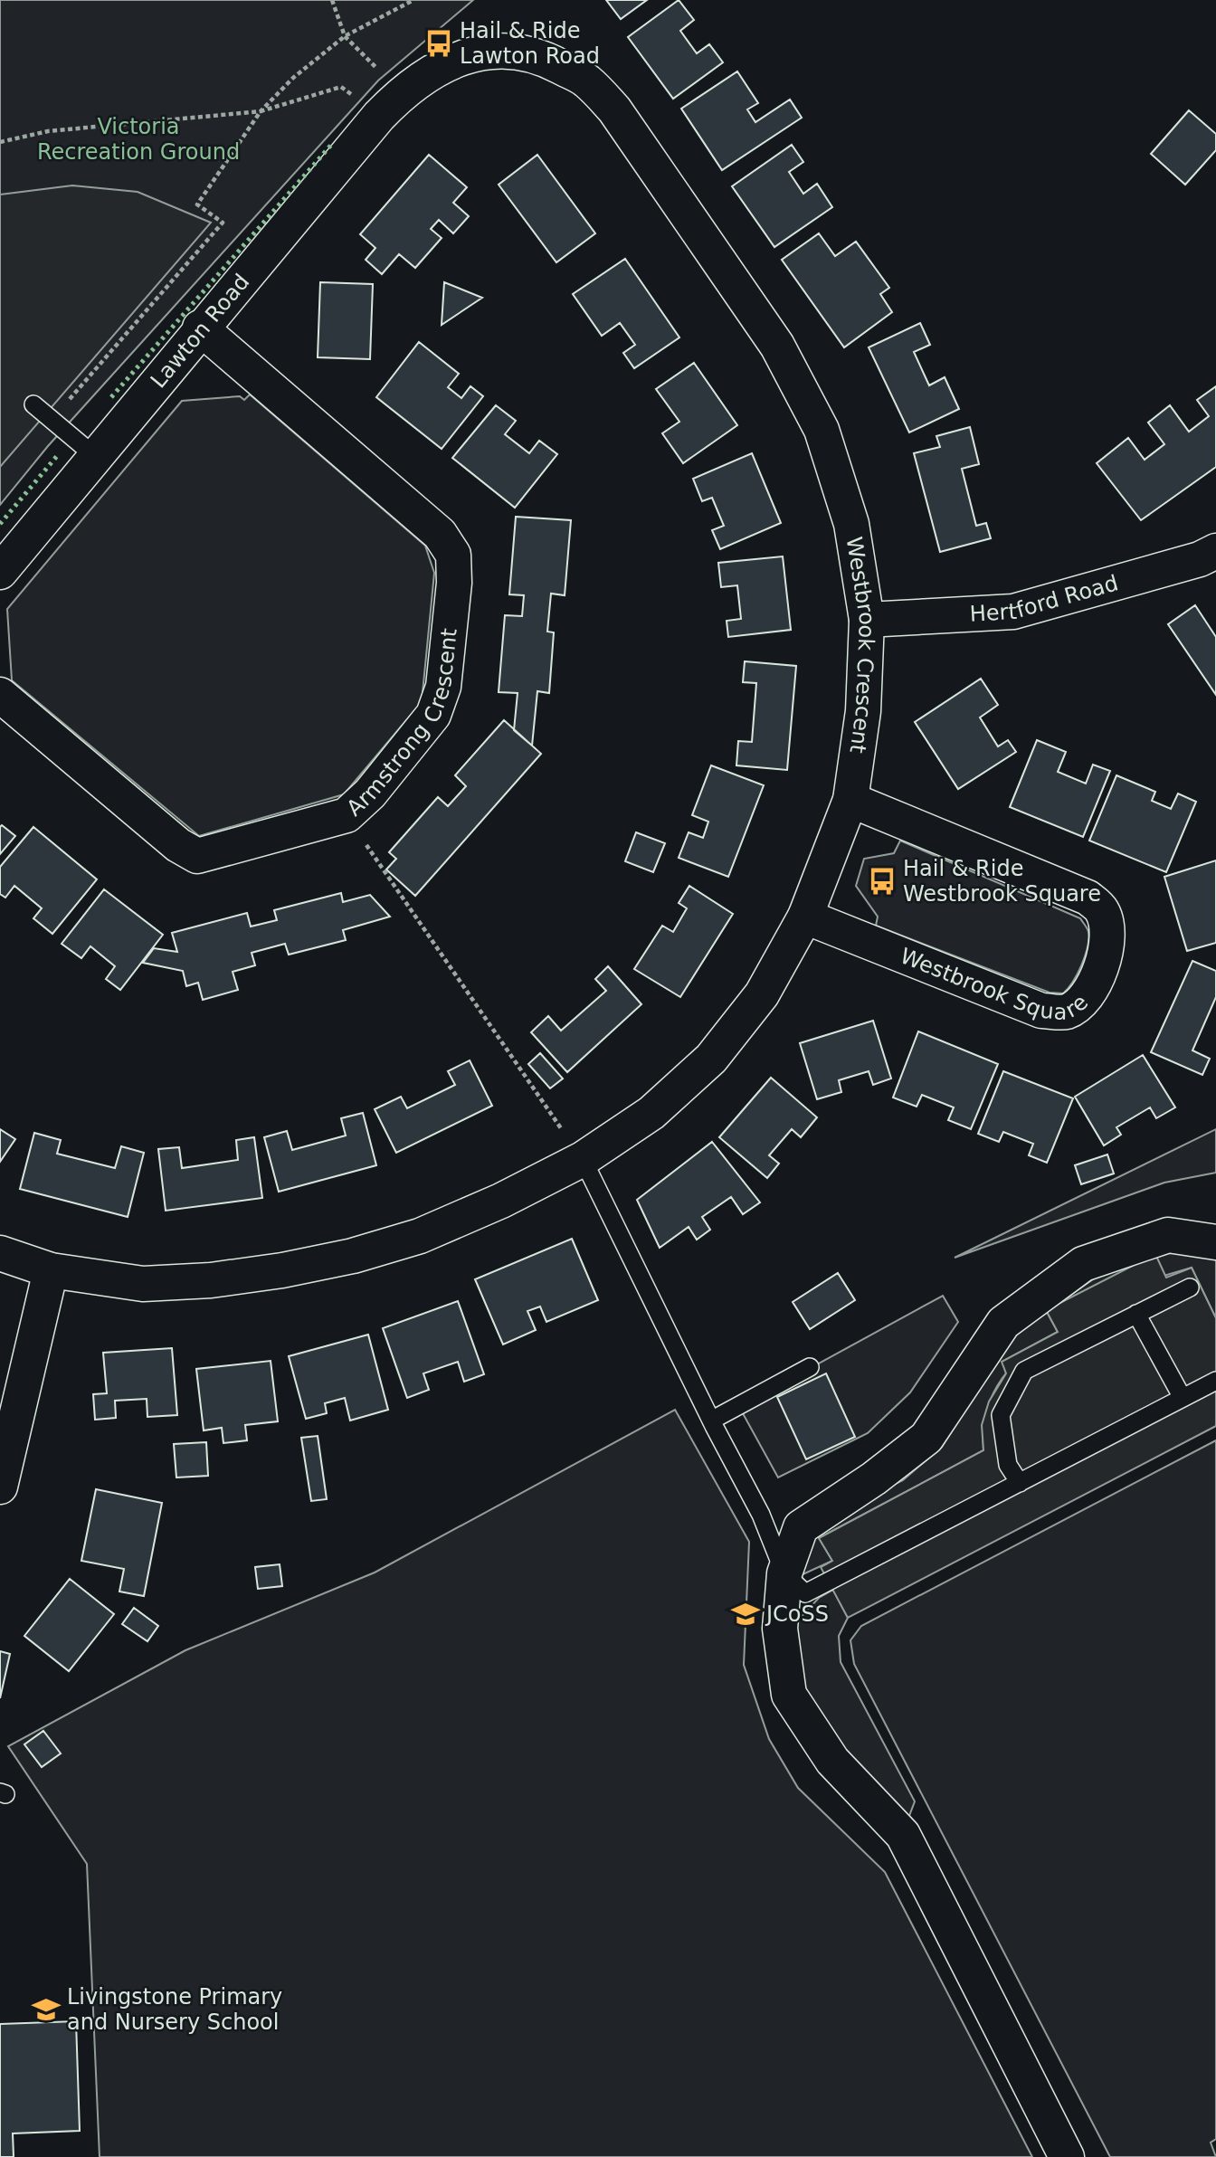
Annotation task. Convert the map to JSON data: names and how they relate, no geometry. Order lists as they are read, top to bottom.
{
  "streets": {
    "street": [
      "Lawton Road",
      "Hertford Road",
      "Westbrook Crescent",
      "Armstrong Crescent",
      "Westbrook Square"
    ]
  },
  "crossings": [
    ["Lawton Road", "Westbrook Crescent"],
    ["Lawton Road", "Armstrong Crescent"],
    ["Hertford Road", "Westbrook Crescent"],
    ["Westbrook Crescent", "Westbrook Square"]
  ],
  "parks": ["Victoria Recreation Ground"],
  "places": {
    "bus stop": ["Hail & Ride Lawton Road", "Hail & Ride Westbrook Square"],
    "school or university": ["JCoSS", "Livingstone Primary and Nursery School"]
  }
}
